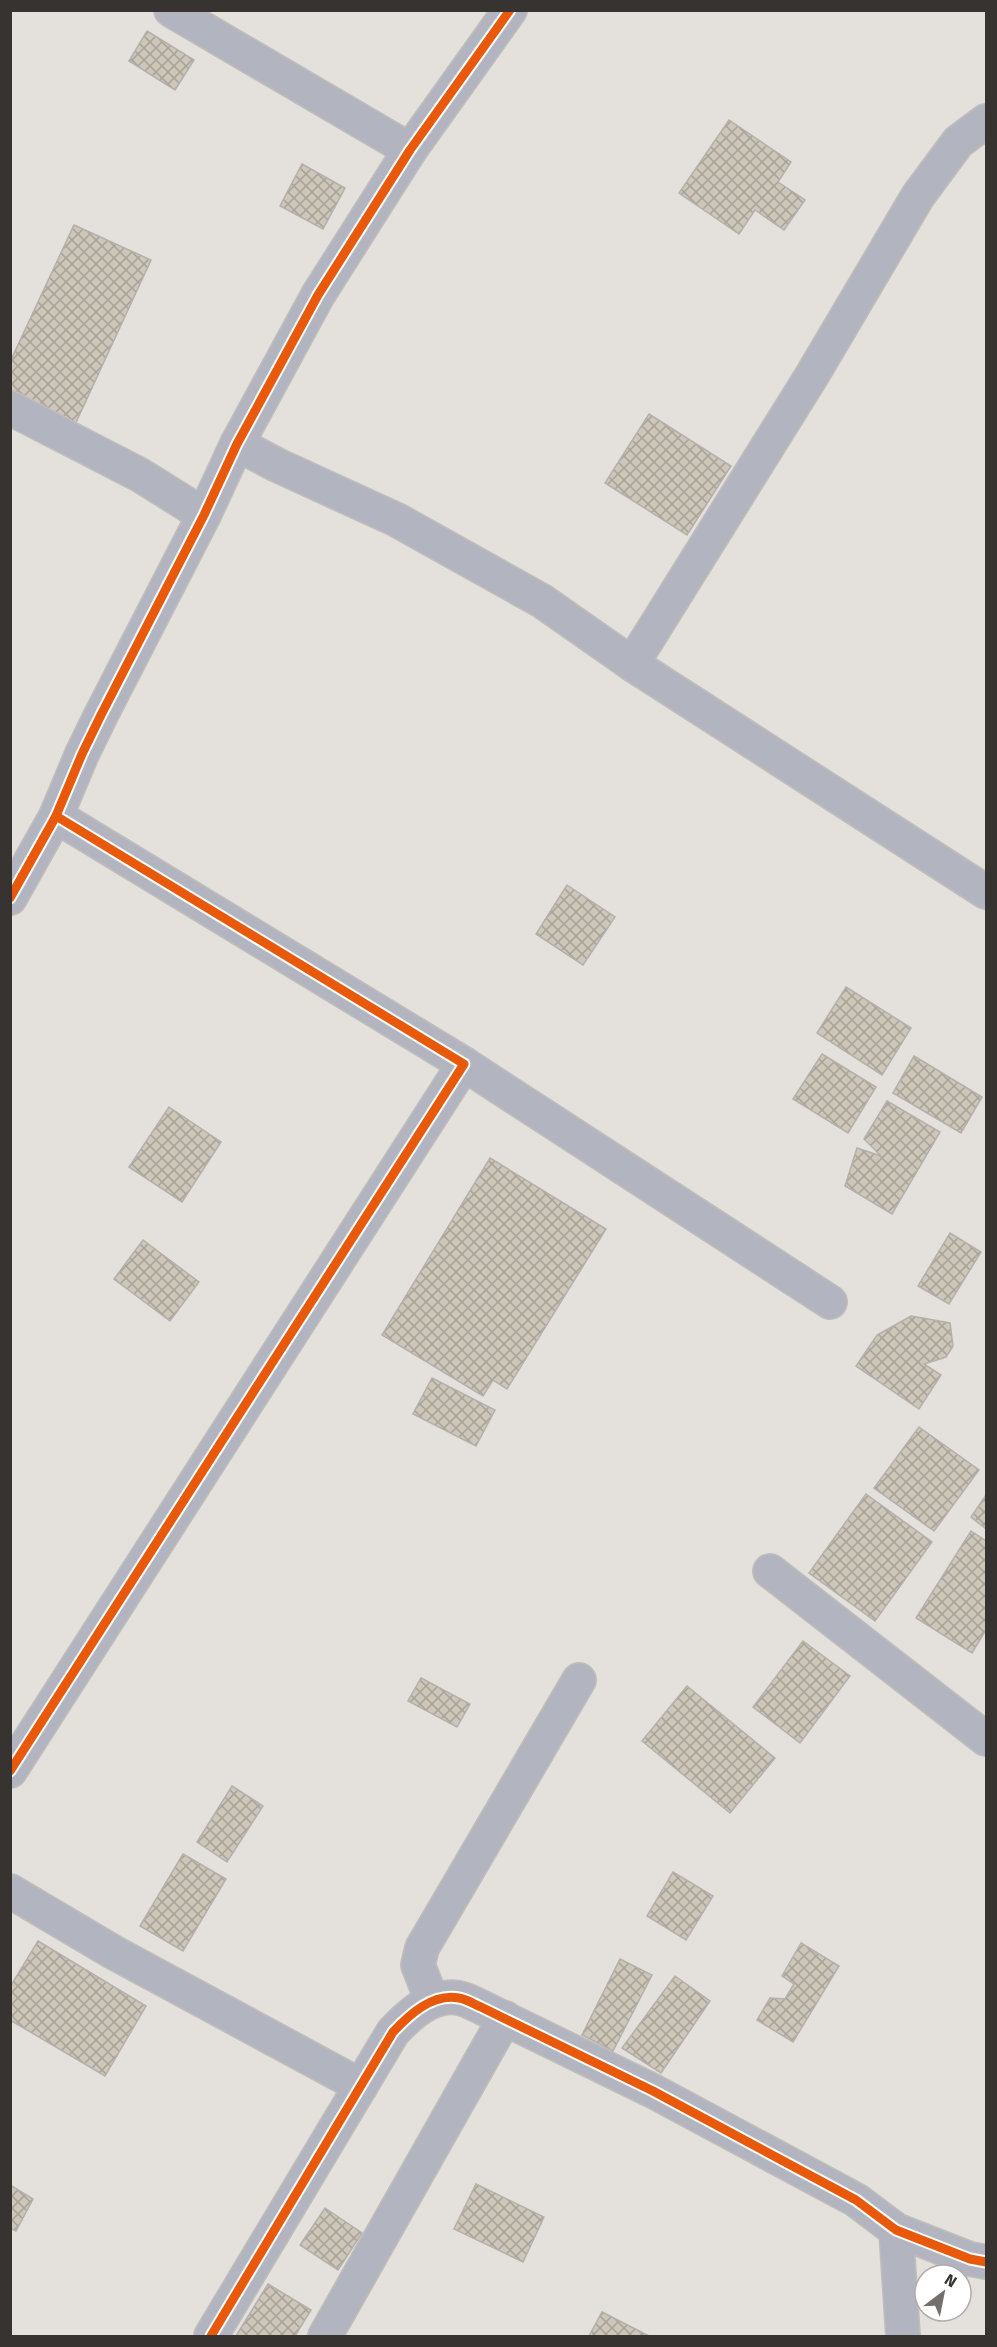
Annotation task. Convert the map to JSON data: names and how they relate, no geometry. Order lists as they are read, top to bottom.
{
  "north": "top right"
}
